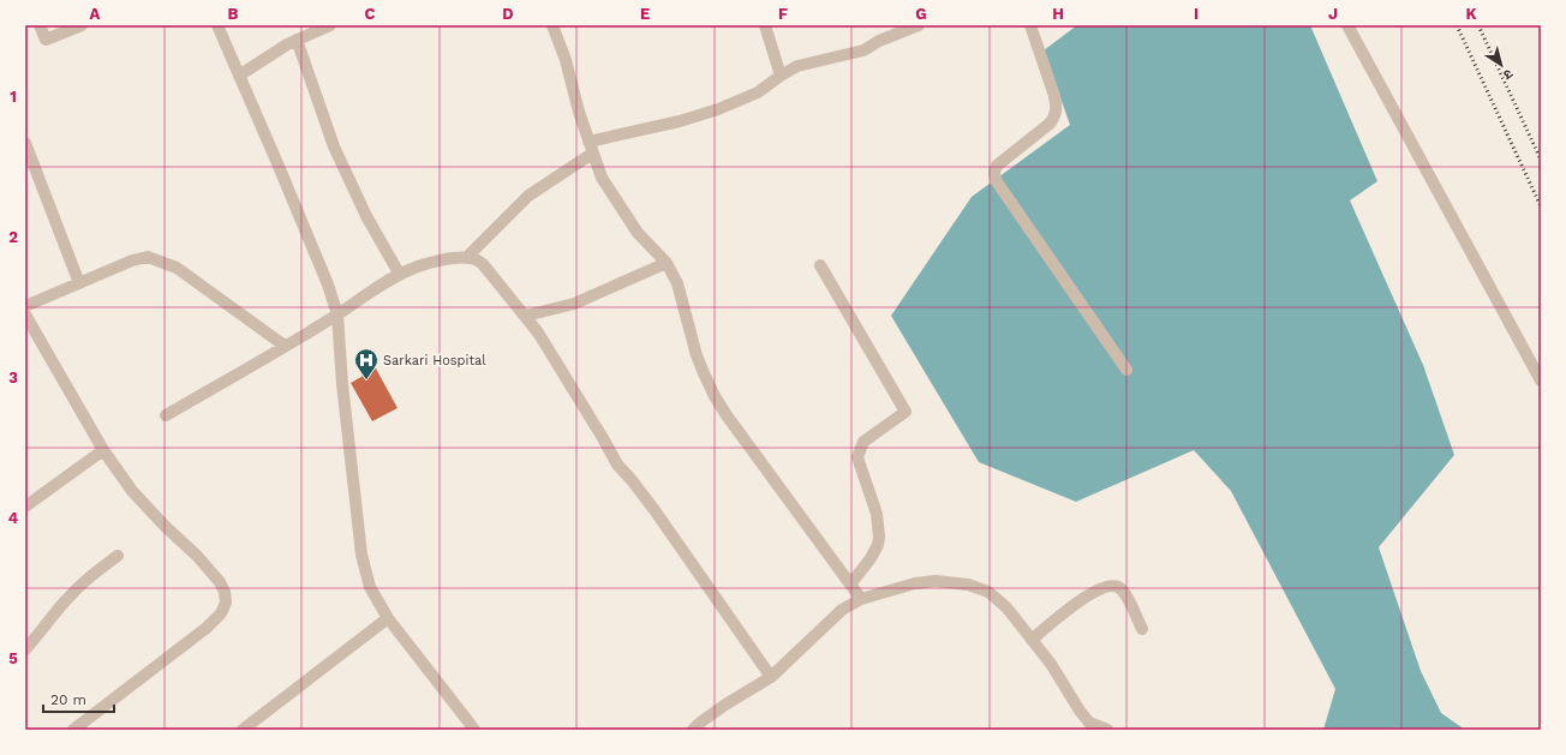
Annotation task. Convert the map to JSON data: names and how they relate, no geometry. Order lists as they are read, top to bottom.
{
  "places": {
    "hospital": ["Sarkari Hospital"]
  },
  "scale_bar": "20 m",
  "north": "bottom right",
  "grid": {
    "columns": [
      "A",
      "B",
      "C",
      "D",
      "E",
      "F",
      "G",
      "H",
      "I",
      "J",
      "K"
    ],
    "rows": [
      "1",
      "2",
      "3",
      "4",
      "5"
    ]
  }
}
